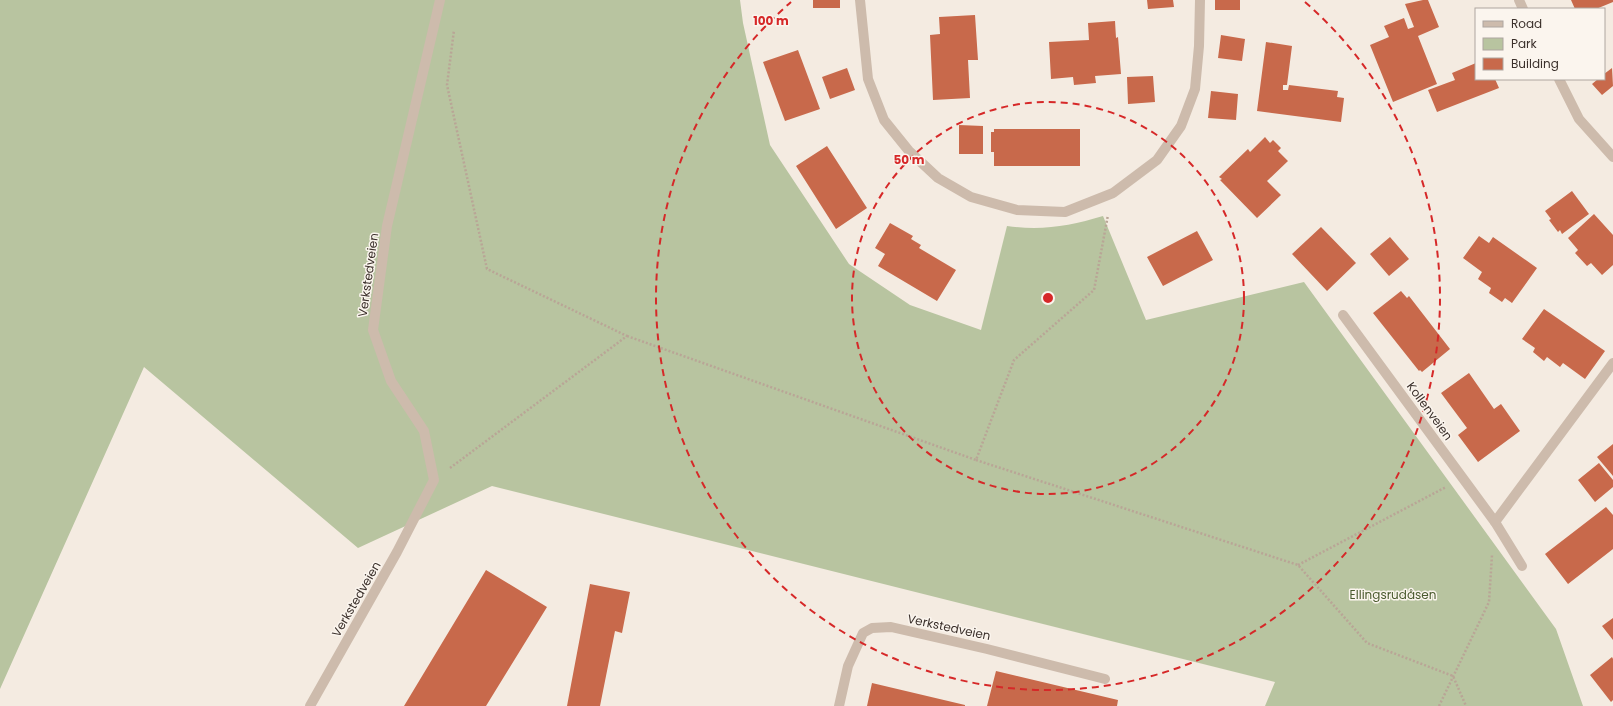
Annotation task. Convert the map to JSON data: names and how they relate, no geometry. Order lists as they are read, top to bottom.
{
  "streets": {
    "street": ["Verkstedveien", "Kollenveien"]
  },
  "parks": ["Ellingsrudåsen"],
  "legend": ["Road", "Park", "Building"],
  "rings": ["100 m", "50 m"]
}
